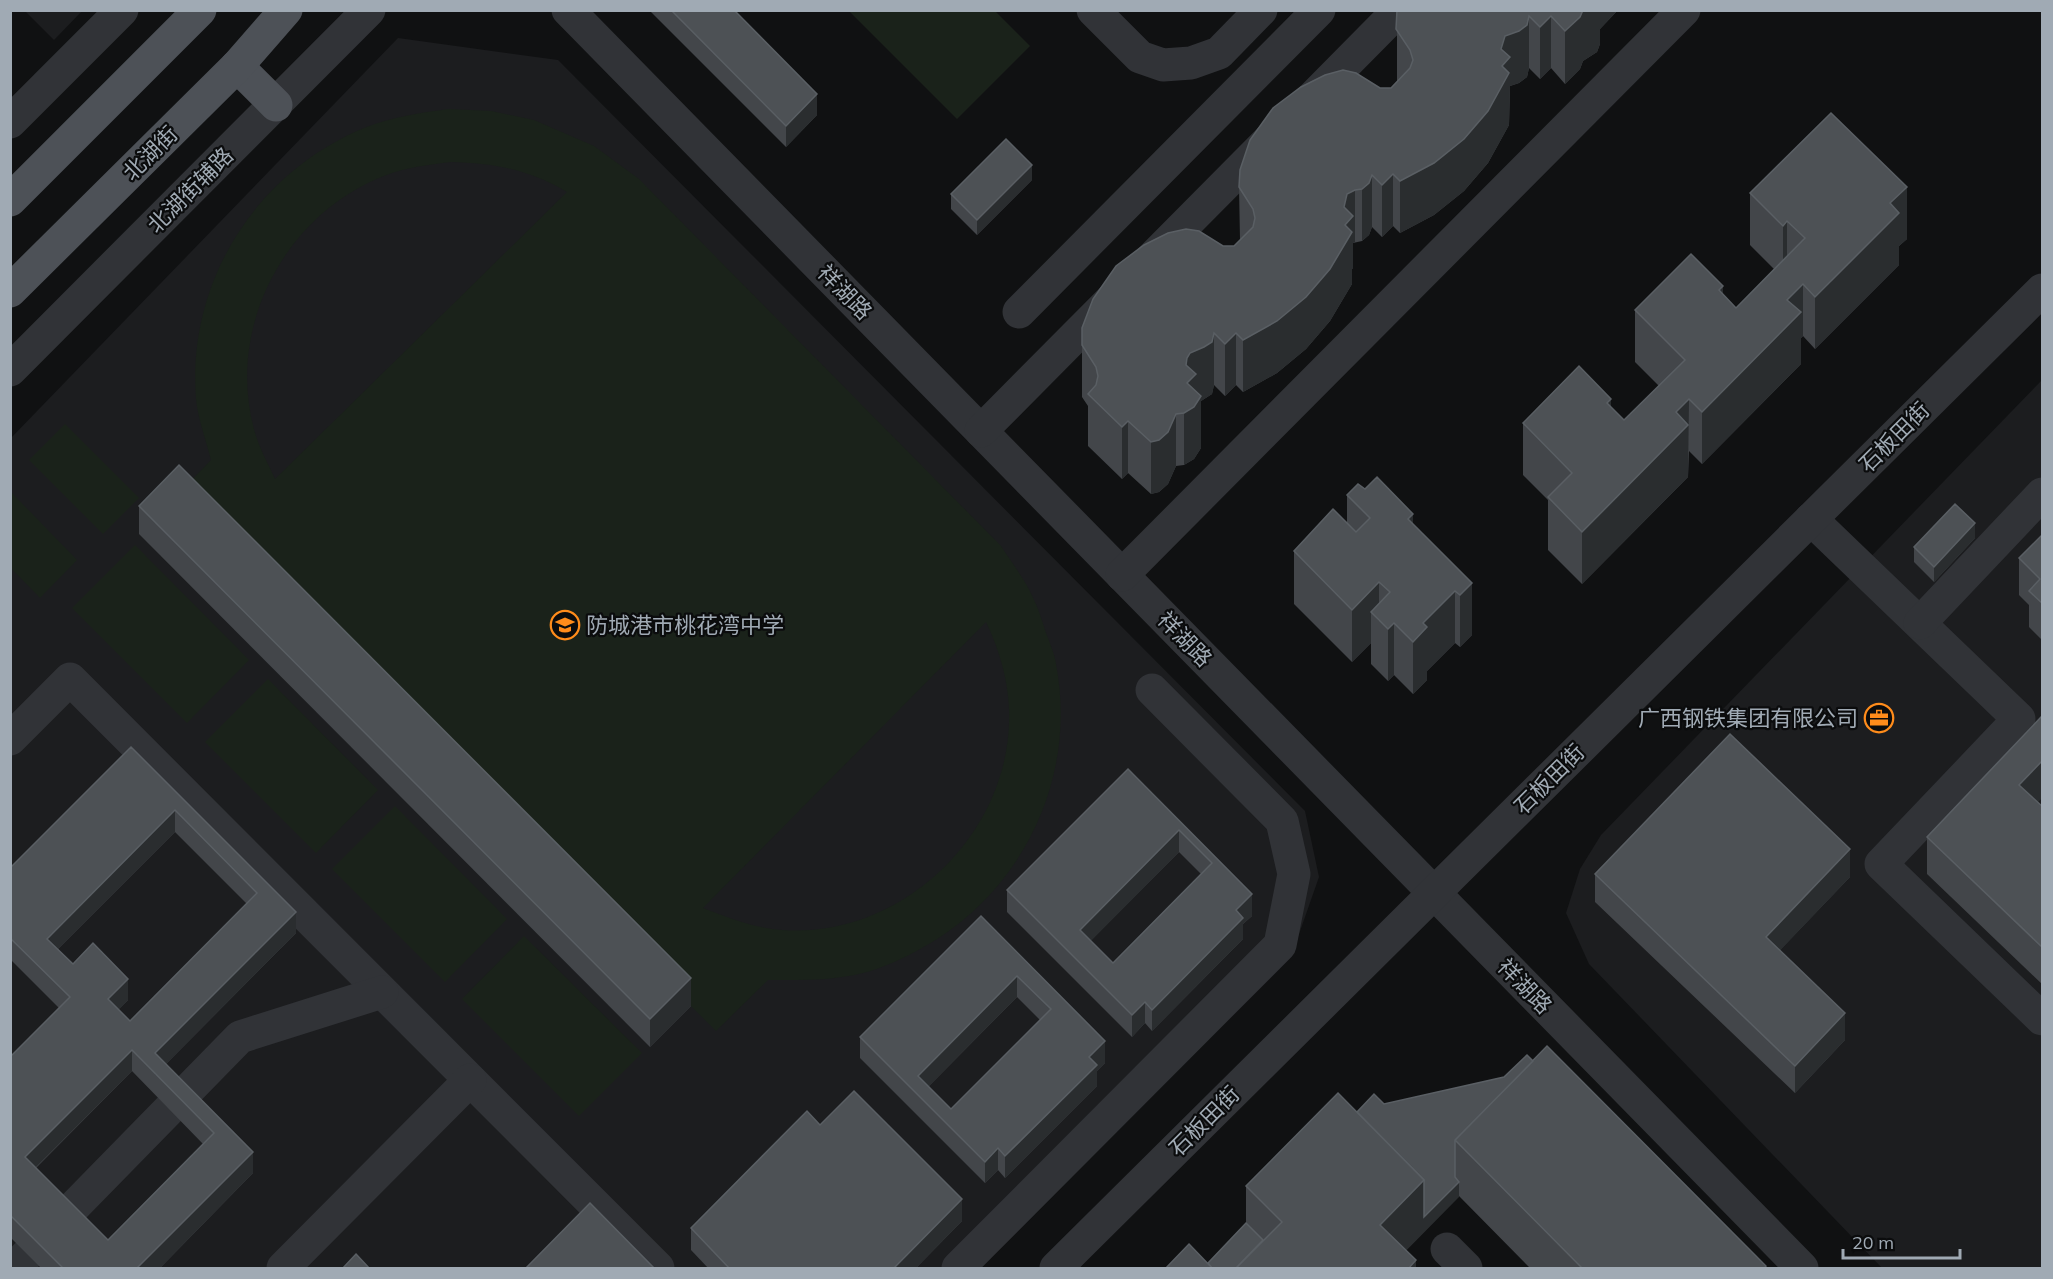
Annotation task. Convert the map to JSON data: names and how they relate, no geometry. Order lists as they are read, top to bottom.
{
  "streets": {
    "main road": ["北湖街"],
    "street": ["北湖街辅路", "祥湖路", "石板田街"]
  },
  "crossings": [
    ["祥湖路", "石板田街"]
  ],
  "places": {
    "school or university": ["防城港市桃花湾中学"],
    "office": ["广西钢铁集团有限公司"]
  },
  "scale_bar": "20 m"
}
